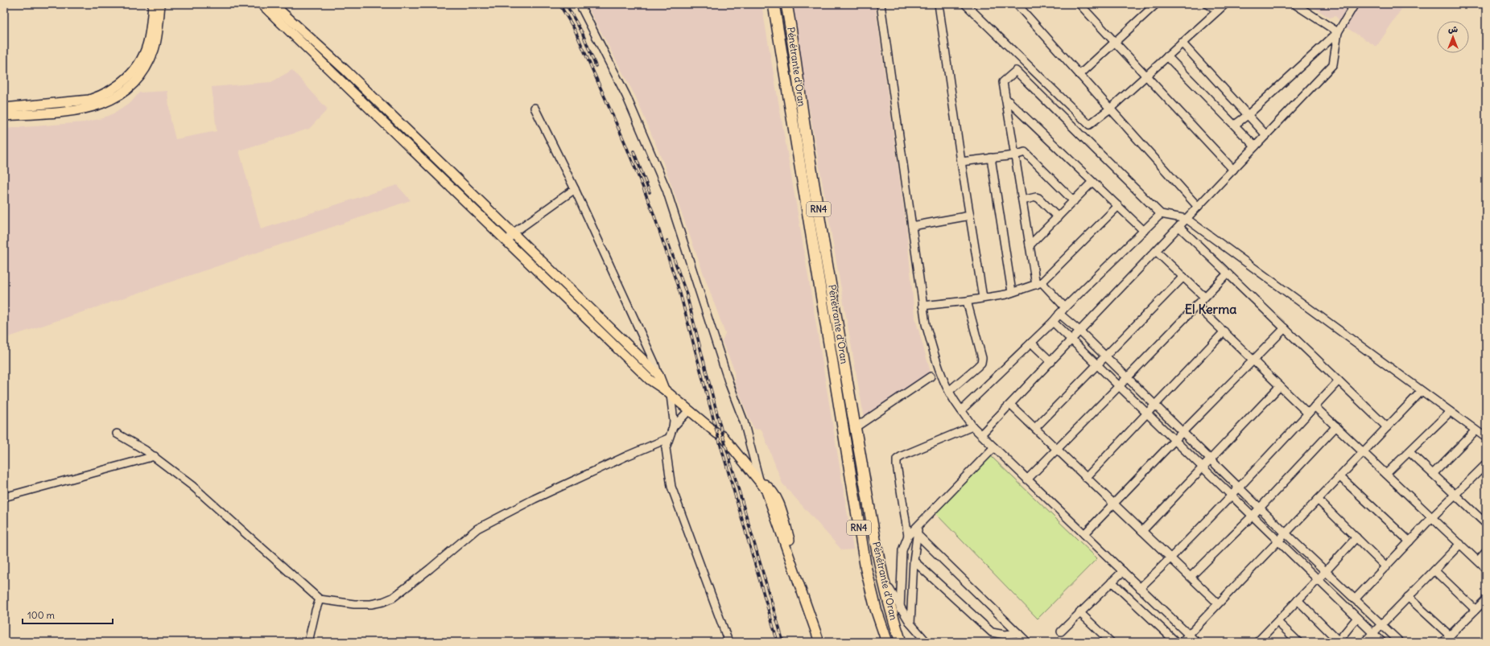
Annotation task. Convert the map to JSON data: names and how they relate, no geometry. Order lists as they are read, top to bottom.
{
  "streets": {
    "highway": ["Pénétrante d'Oran", "RN4"]
  },
  "districts": ["El Kerma"],
  "scale_bar": "100 m",
  "north": "top"
}
